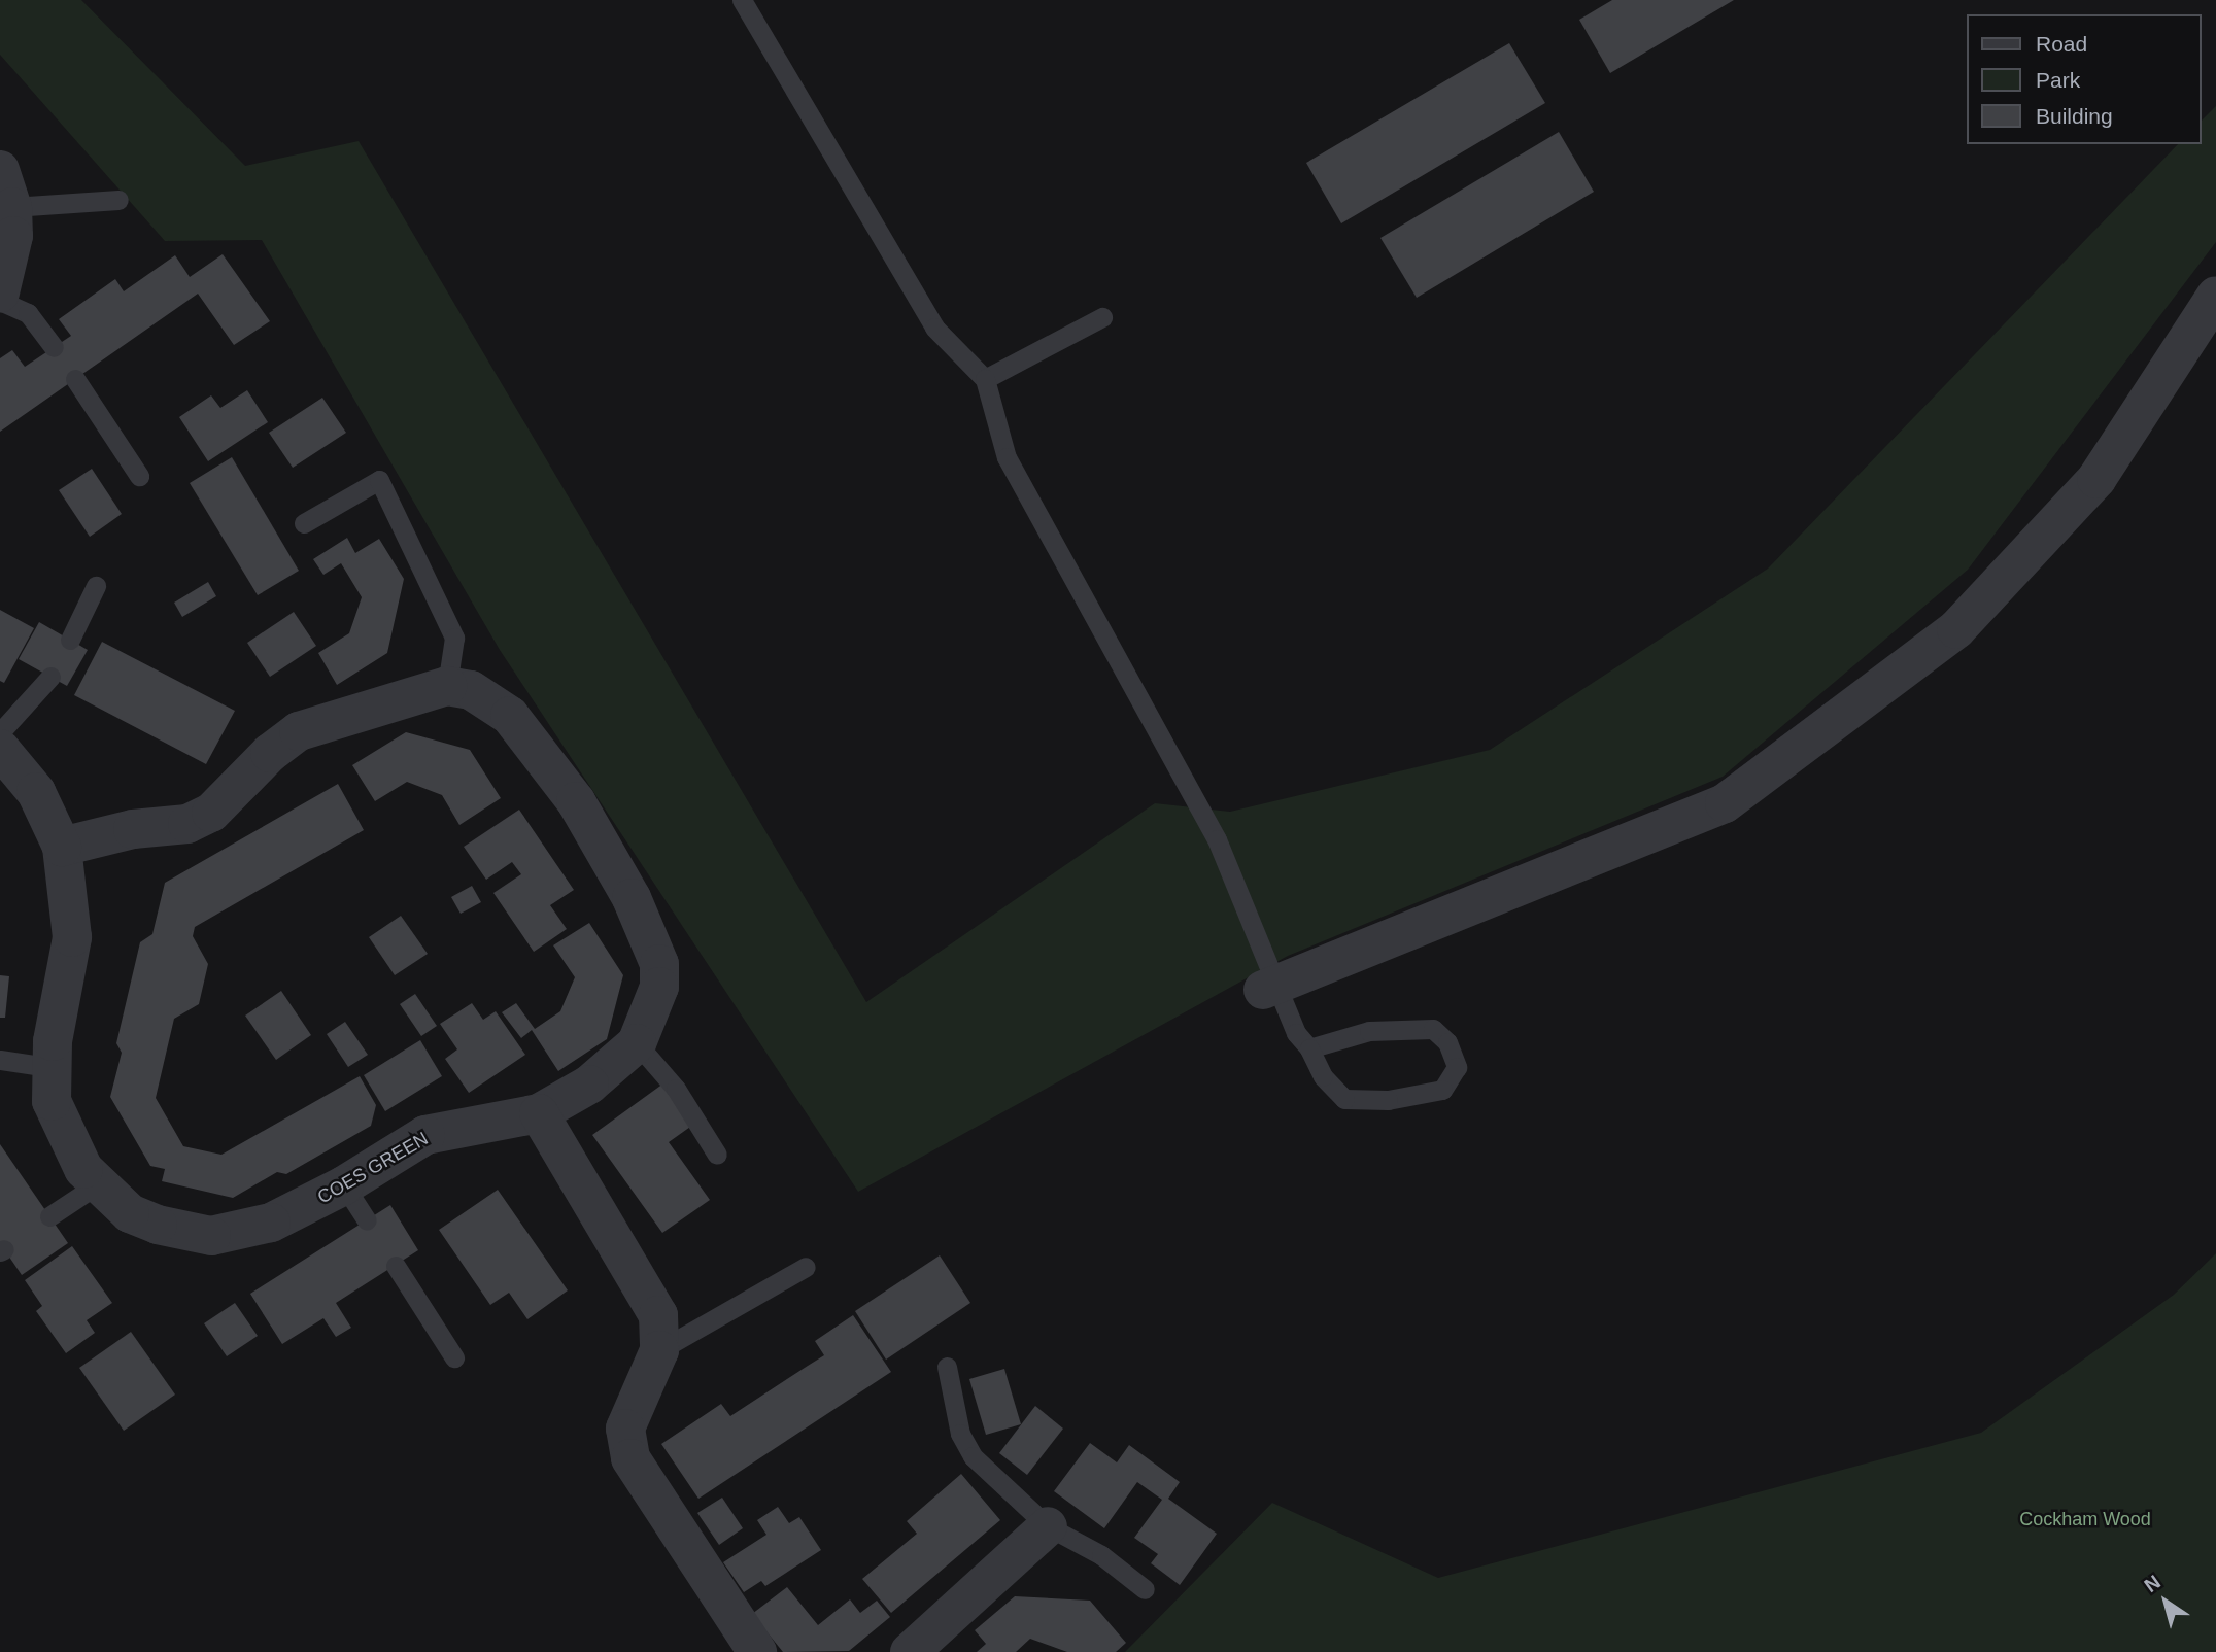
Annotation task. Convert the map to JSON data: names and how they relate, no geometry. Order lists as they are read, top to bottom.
{
  "streets": {
    "street": ["COES GREEN"]
  },
  "parks": ["Cockham Wood"],
  "legend": ["Road", "Park", "Building"],
  "north": "top left"
}
